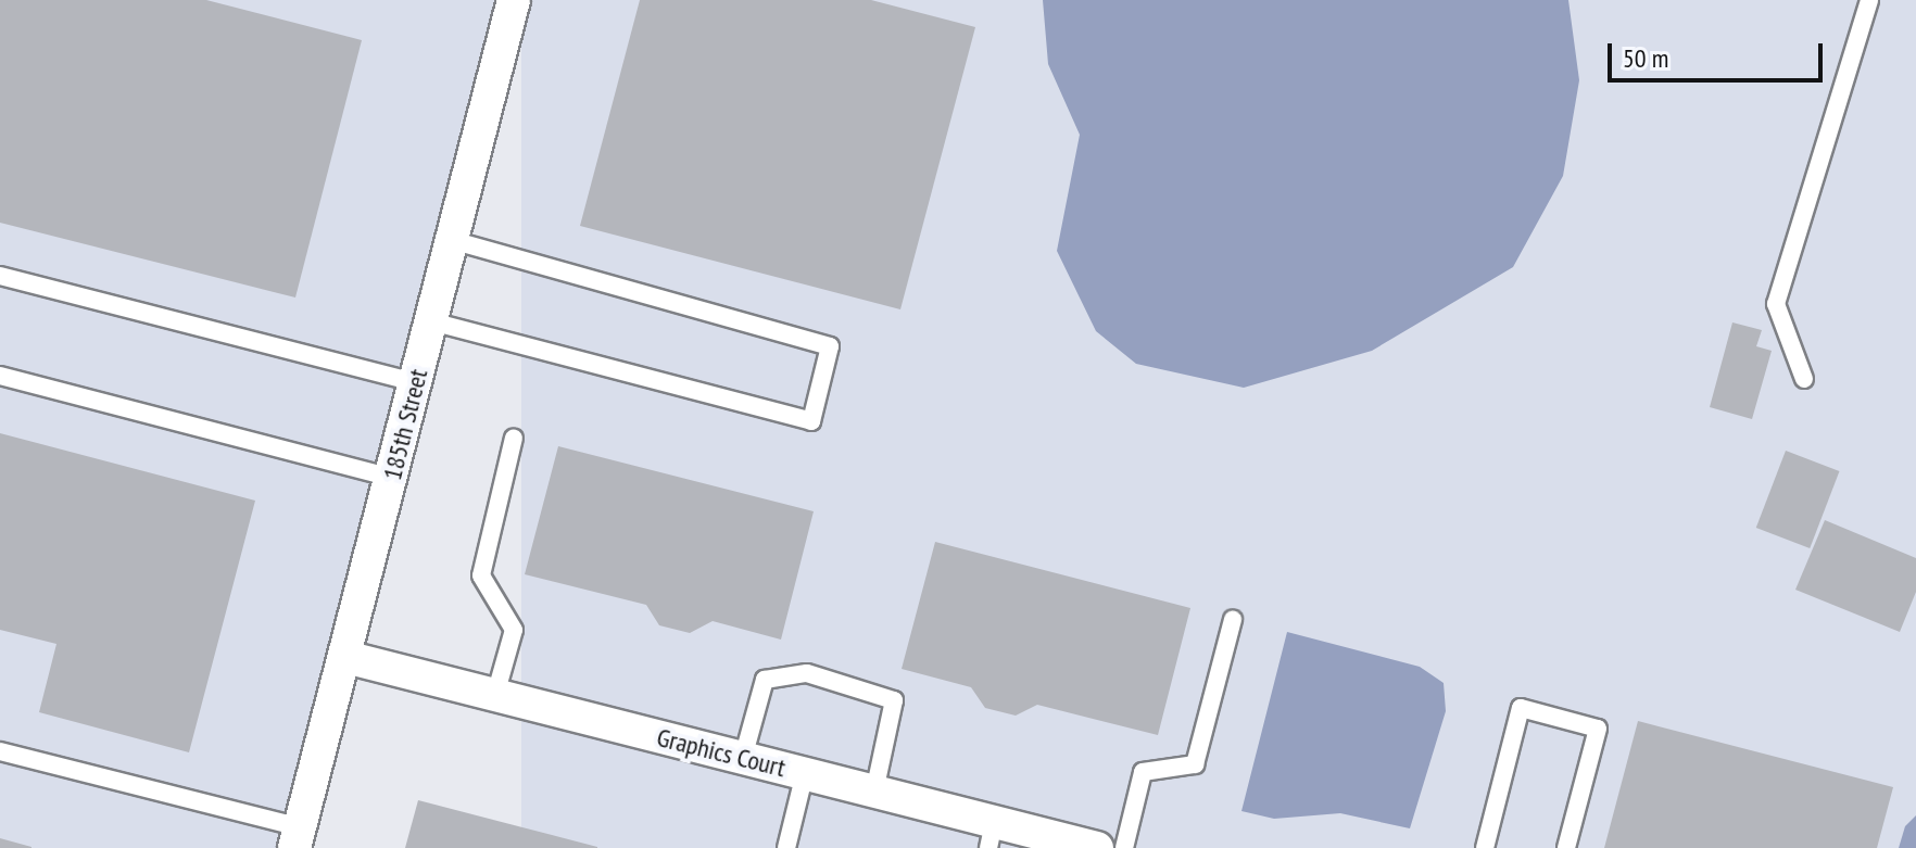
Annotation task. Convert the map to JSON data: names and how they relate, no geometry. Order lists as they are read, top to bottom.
{
  "streets": {
    "street": ["185th Street", "Graphics Court"]
  },
  "crossings": [
    ["185th Street", "Graphics Court"]
  ],
  "scale_bar": "50 m"
}
